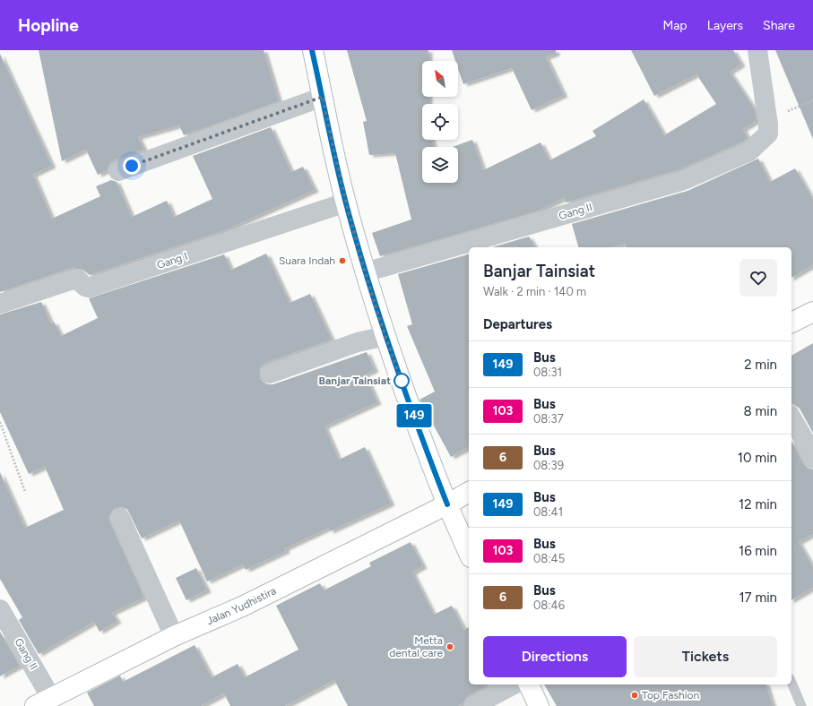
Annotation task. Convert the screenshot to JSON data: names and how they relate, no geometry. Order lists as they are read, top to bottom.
{
  "streets": {
    "main road": ["Jalan Yudhistira"],
    "street": ["Gang II", "Gang I"]
  },
  "crossings": [
    ["Gang II", "Jalan Yudhistira"]
  ],
  "places": [
    "Suara Indah",
    "Banjar Tainsiat",
    "Metta dental care",
    "Top Fashion"
  ],
  "lines": ["bus line 149"],
  "north": "top left",
  "page": {
    "header": "Hopline",
    "nav": ["Map", "Layers", "Share"],
    "on_map": "149",
    "heading": [
      ["Banjar Tainsiat", "Walk · 2 min · 140 m"],
      "Departures"
    ],
    "list": [
      {
        "mark": "149",
        "name": "Bus",
        "note": "08:31",
        "value": "2 min"
      },
      {
        "mark": "103",
        "name": "Bus",
        "note": "08:37",
        "value": "8 min"
      },
      {
        "mark": "6",
        "name": "Bus",
        "note": "08:39",
        "value": "10 min"
      },
      {
        "mark": "149",
        "name": "Bus",
        "note": "08:41",
        "value": "12 min"
      },
      {
        "mark": "103",
        "name": "Bus",
        "note": "08:45",
        "value": "16 min"
      },
      {
        "mark": "6",
        "name": "Bus",
        "note": "08:46",
        "value": "17 min"
      }
    ],
    "buttons": ["Directions", "Tickets"]
  }
}
